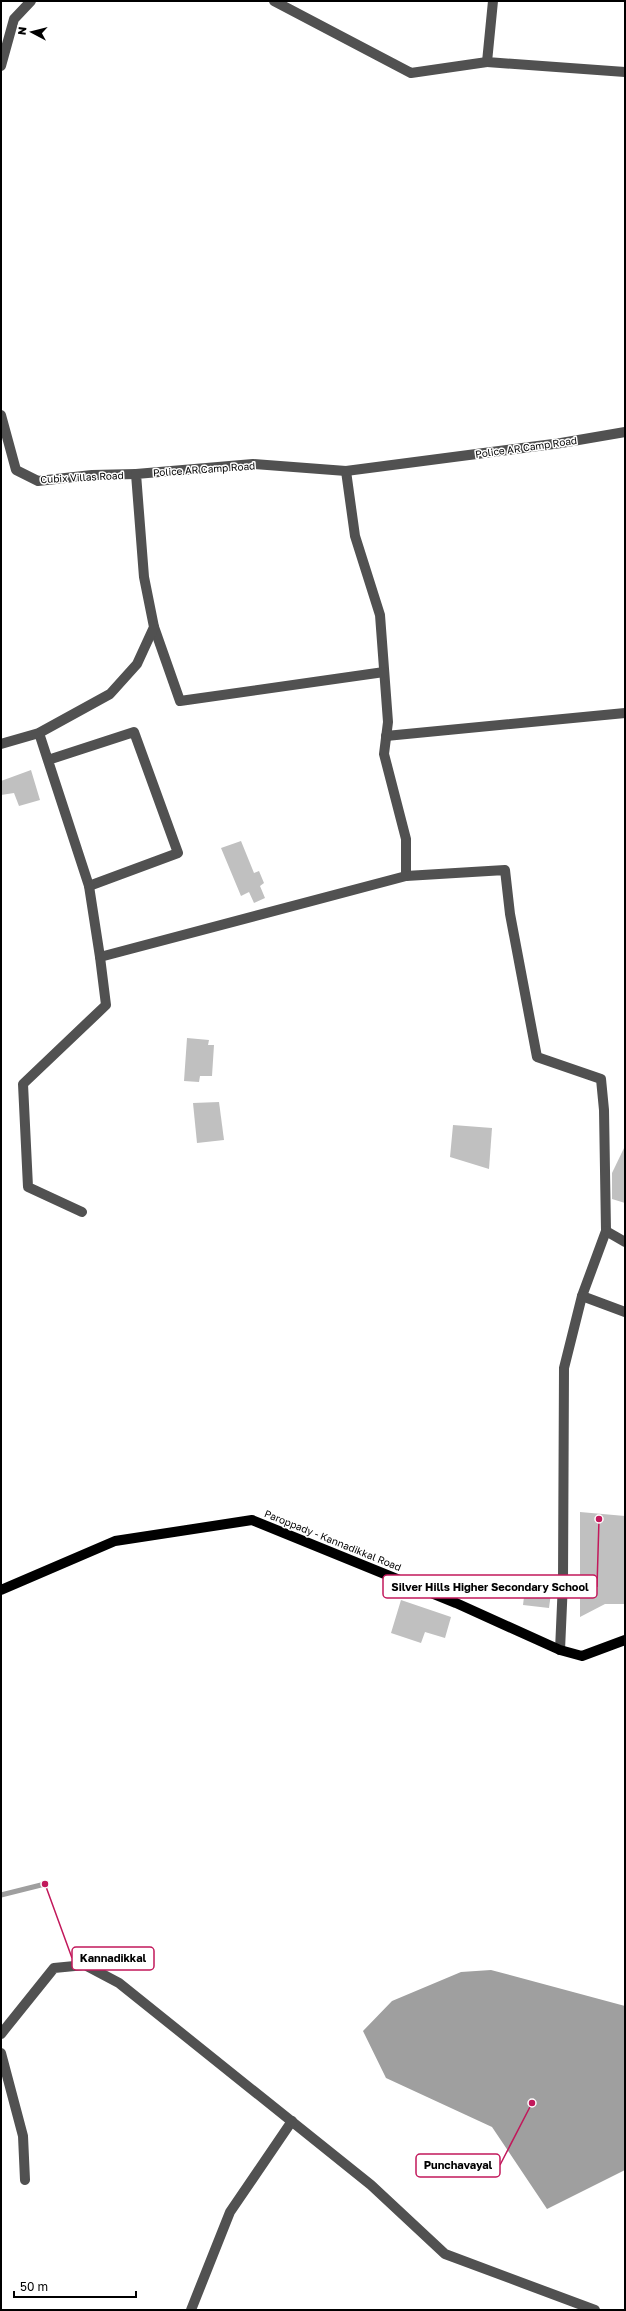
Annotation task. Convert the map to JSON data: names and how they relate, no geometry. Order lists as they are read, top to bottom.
{
  "streets": {
    "main road": ["Paroppady - Kannadikkal Road"],
    "street": ["Police AR Camp Road", "Cubix Villas Road"]
  },
  "crossings": [
    ["Police AR Camp Road", "Cubix Villas Road"]
  ],
  "places": ["Silver Hills Higher Secondary School", "Kannadikkal", "Punchavayal"],
  "scale_bar": "50 m",
  "north": "left"
}
